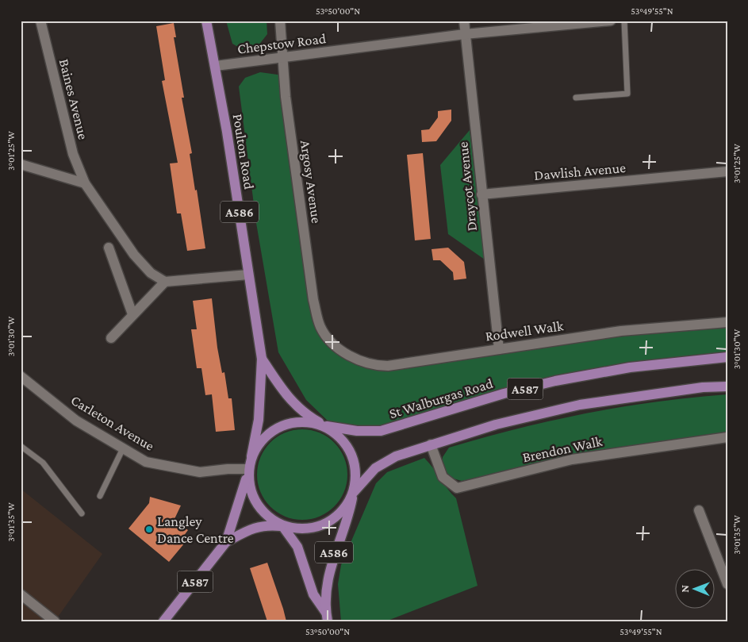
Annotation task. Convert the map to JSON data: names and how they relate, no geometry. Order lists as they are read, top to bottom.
{
  "streets": {
    "main road": [
      "Poulton Road",
      "A586",
      "A587",
      "St Walburgas Road"
    ],
    "street": [
      "Chepstow Road",
      "Baines Avenue",
      "Dawlish Avenue",
      "Argosy Avenue",
      "Draycot Avenue",
      "Rodwell Walk",
      "Carleton Avenue",
      "Brendon Walk"
    ]
  },
  "crossings": [
    ["Chepstow Road", "Poulton Road"],
    ["Chepstow Road", "Argosy Avenue"],
    ["Chepstow Road", "Draycot Avenue"],
    ["Poulton Road", "A586"],
    ["Poulton Road", "A587"],
    ["Poulton Road", "St Walburgas Road"],
    ["Poulton Road", "Carleton Avenue"],
    ["Dawlish Avenue", "Draycot Avenue"],
    ["Argosy Avenue", "Rodwell Walk"],
    ["Draycot Avenue", "Rodwell Walk"],
    ["A586", "A587"],
    ["A586", "St Walburgas Road"],
    ["A586", "Carleton Avenue"],
    ["A587", "St Walburgas Road"],
    ["A587", "Carleton Avenue"],
    ["A587", "Brendon Walk"],
    ["St Walburgas Road", "Carleton Avenue"]
  ],
  "places": ["Langley Dance Centre"],
  "north": "left",
  "coordinates": [
    "53°50'00\"N",
    "53°49'55\"N",
    "3°01'25\"W",
    "3°01'30\"W",
    "3°01'35\"W"
  ]
}
